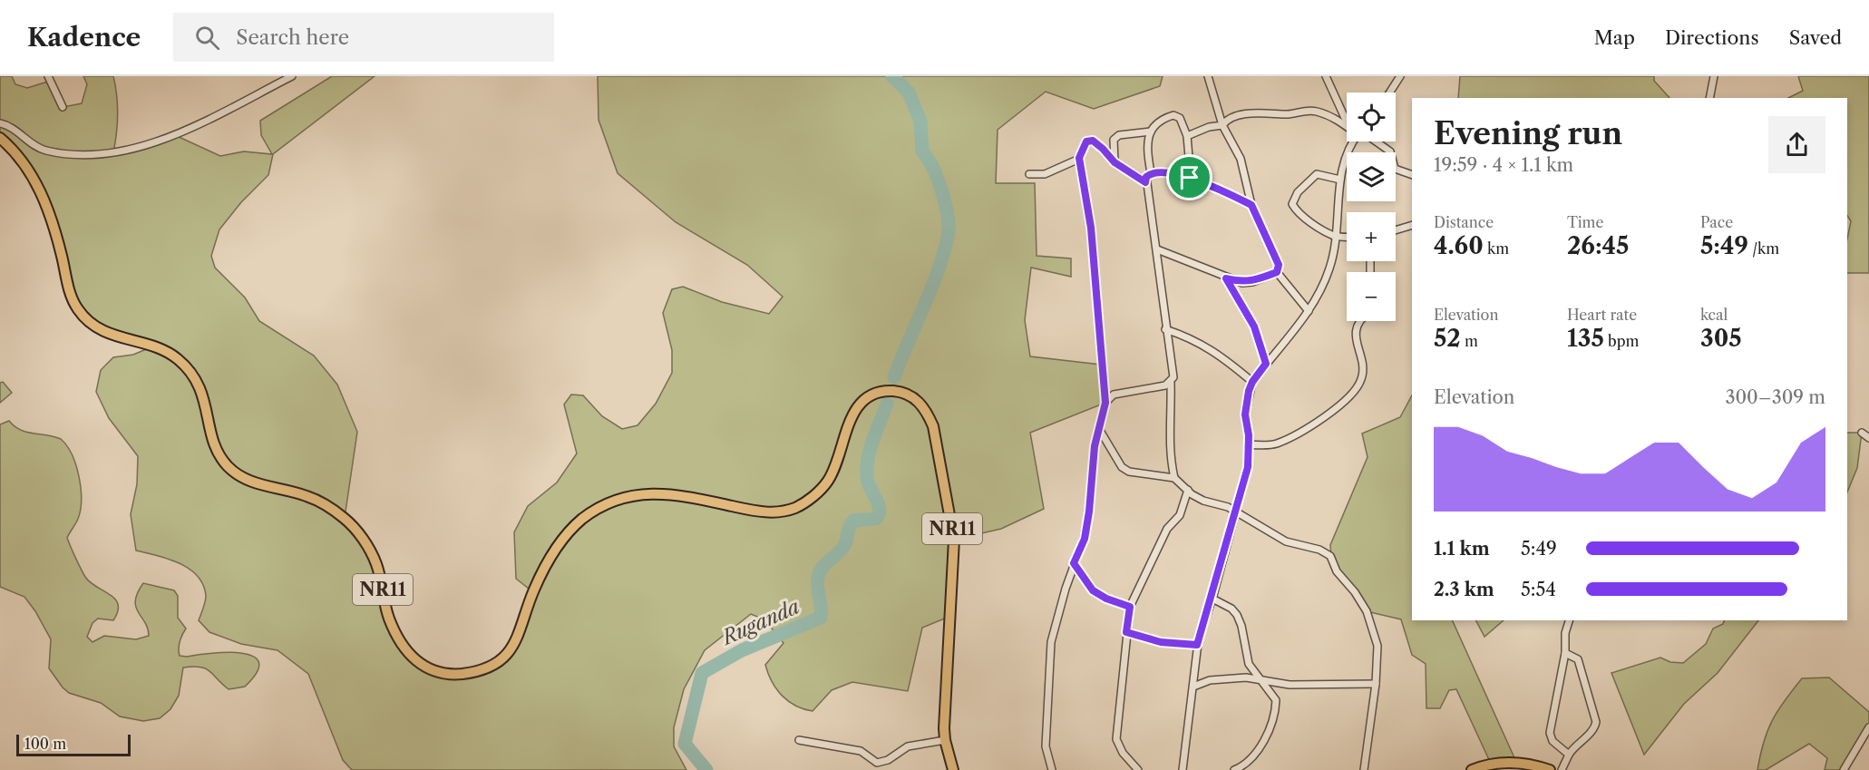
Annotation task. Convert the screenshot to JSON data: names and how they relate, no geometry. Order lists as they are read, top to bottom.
{
  "streets": {
    "highway": ["NR11"]
  },
  "water": ["Ruganda"],
  "scale_bar": "100 m",
  "page": {
    "header": "Kadence",
    "search": "Search here",
    "nav": ["Map", "Directions", "Saved"],
    "map_buttons": ["+", "−"],
    "heading": ["Evening run", "19:59 · 4 × 1.1 km"],
    "stats": [
      ["Distance", "4.60 km"],
      ["Time", "26:45"],
      ["Pace", "5:49 /km"],
      ["Elevation", "52 m"],
      ["Heart rate", "135 bpm"],
      ["kcal", "305"]
    ],
    "chart": ["Elevation", "300–309 m"],
    "list": [
      {
        "name": "1.1 km",
        "note": "5:49"
      },
      {
        "name": "2.3 km",
        "note": "5:54"
      }
    ],
    "scale": "100 m"
  }
}
